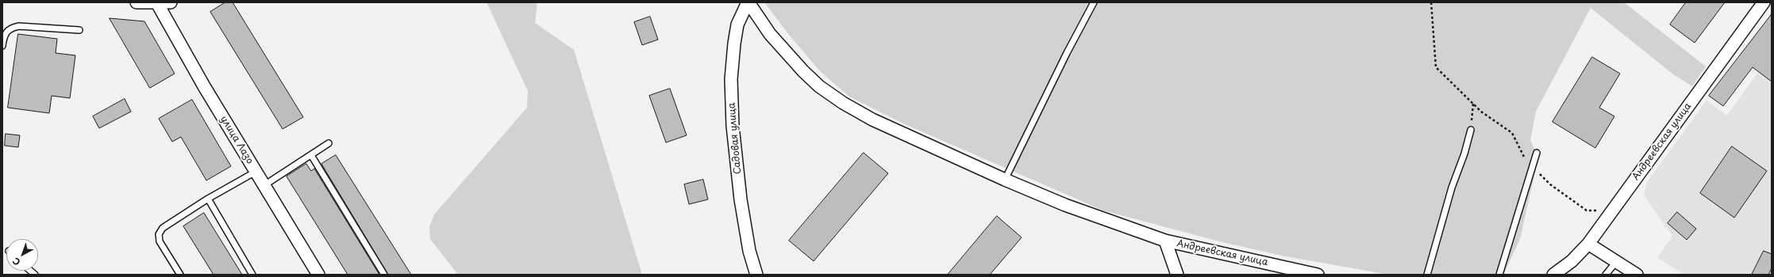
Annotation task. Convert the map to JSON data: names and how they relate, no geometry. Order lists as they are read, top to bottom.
{
  "streets": {
    "street": ["Садовая улица", "улица Лазо", "Андреевская улица"]
  },
  "crossings": [
    ["Садовая улица", "Андреевская улица"]
  ],
  "north": "bottom left"
}
